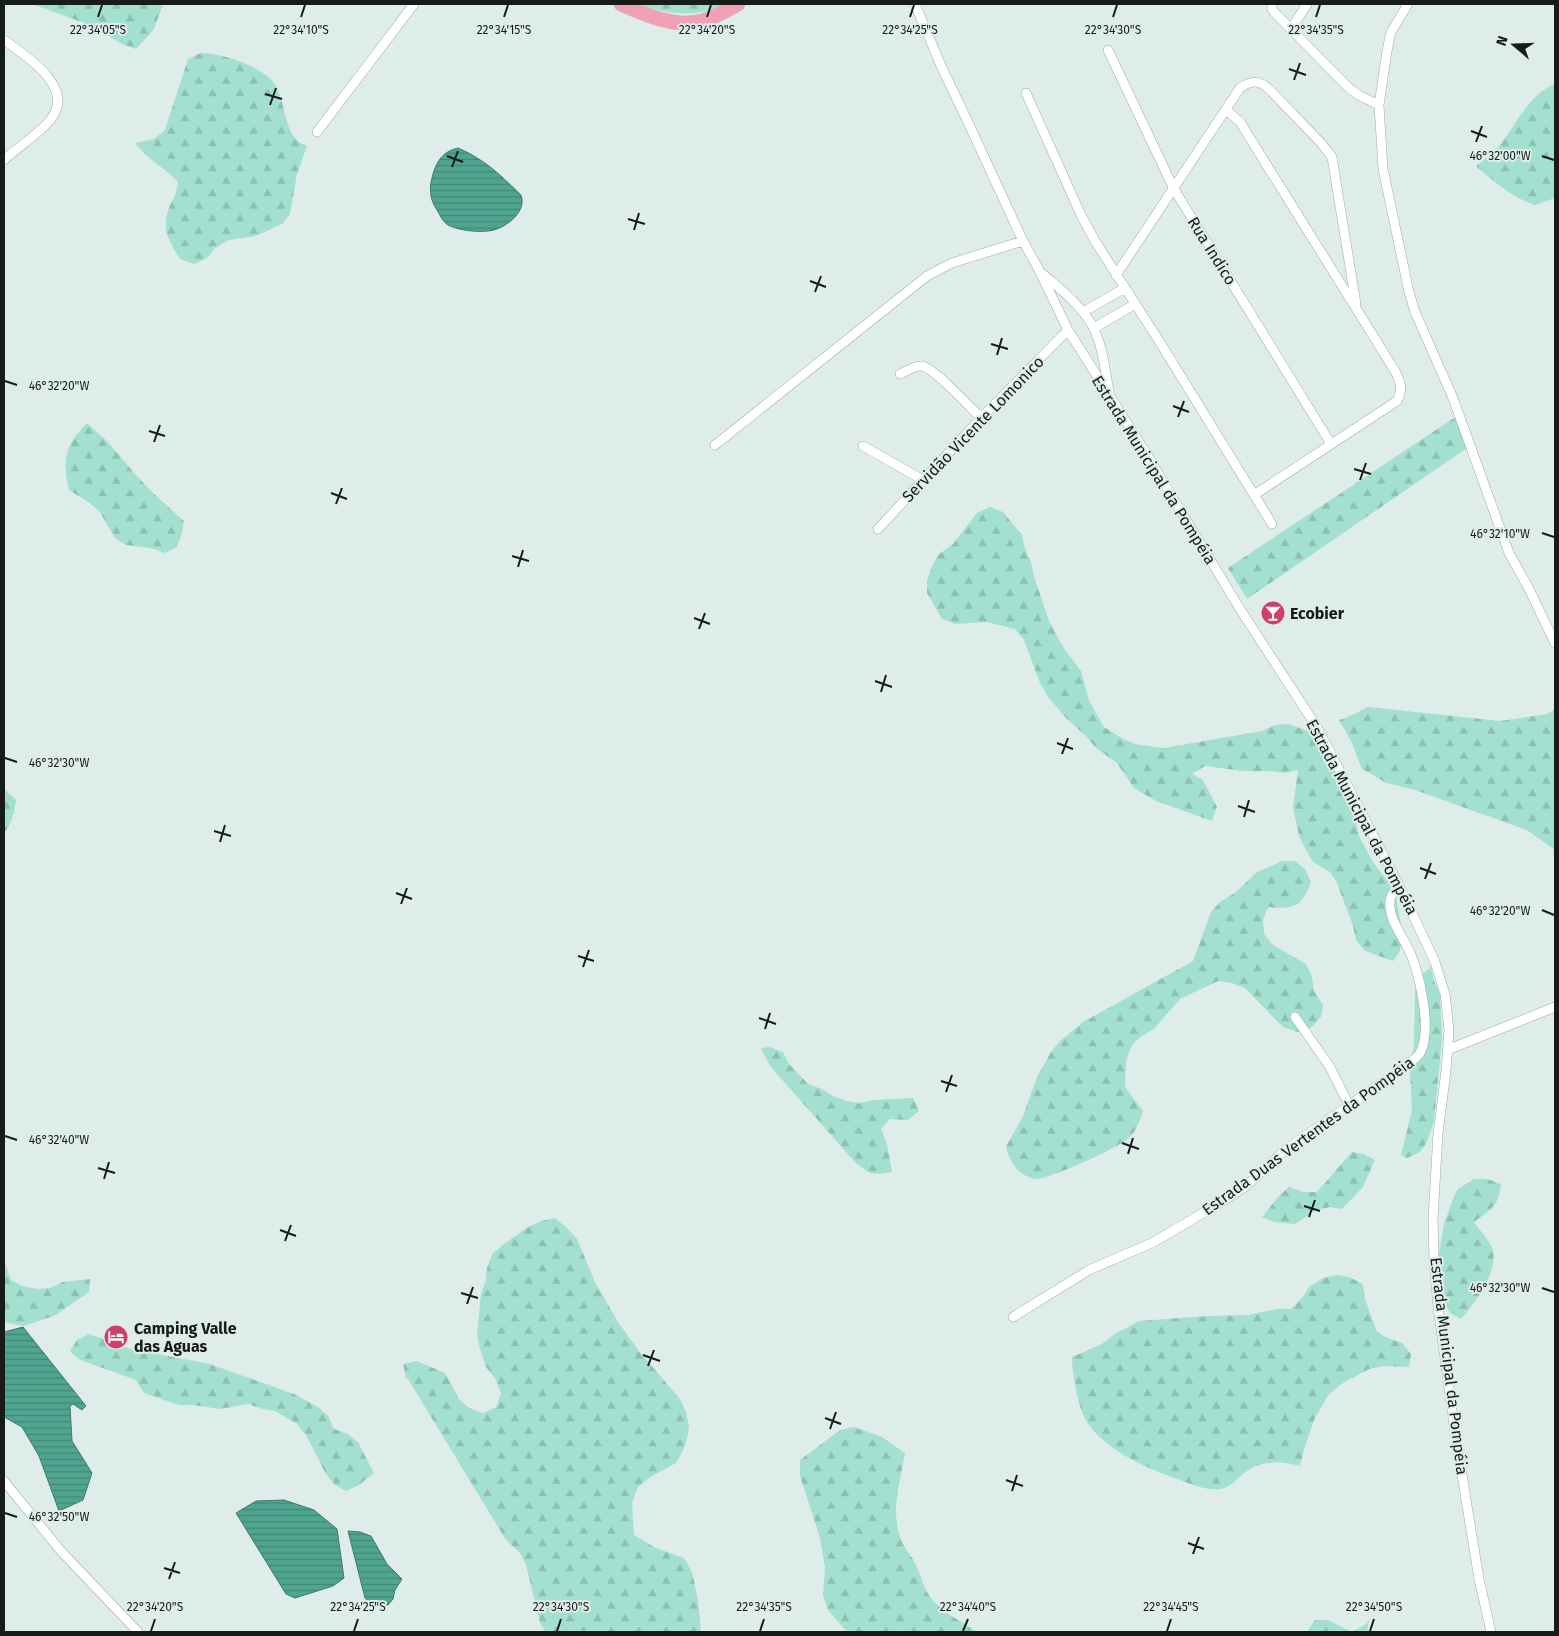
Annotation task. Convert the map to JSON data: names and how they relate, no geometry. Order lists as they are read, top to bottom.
{
  "streets": {
    "street": [
      "Rua Indico",
      "Servidão Vicente Lomonico",
      "Estrada Municipal da Pompéia",
      "Estrada Duas Vertentes da Pompéia"
    ]
  },
  "crossings": [
    ["Servidão Vicente Lomonico", "Estrada Municipal da Pompéia"],
    ["Estrada Municipal da Pompéia", "Estrada Duas Vertentes da Pompéia"]
  ],
  "places": {
    "bar": ["Ecobier"],
    "hotel": ["Camping Valle das Aguas"]
  },
  "north": "left",
  "coordinates": [
    "22°34'05\"S",
    "22°34'10\"S",
    "22°34'15\"S",
    "22°34'20\"S",
    "22°34'25\"S",
    "22°34'30\"S",
    "22°34'35\"S",
    "46°32'00\"W",
    "46°32'20\"W",
    "46°32'10\"W",
    "46°32'30\"W",
    "46°32'40\"W",
    "46°32'50\"W",
    "22°34'40\"S",
    "22°34'45\"S",
    "22°34'50\"S"
  ]
}
